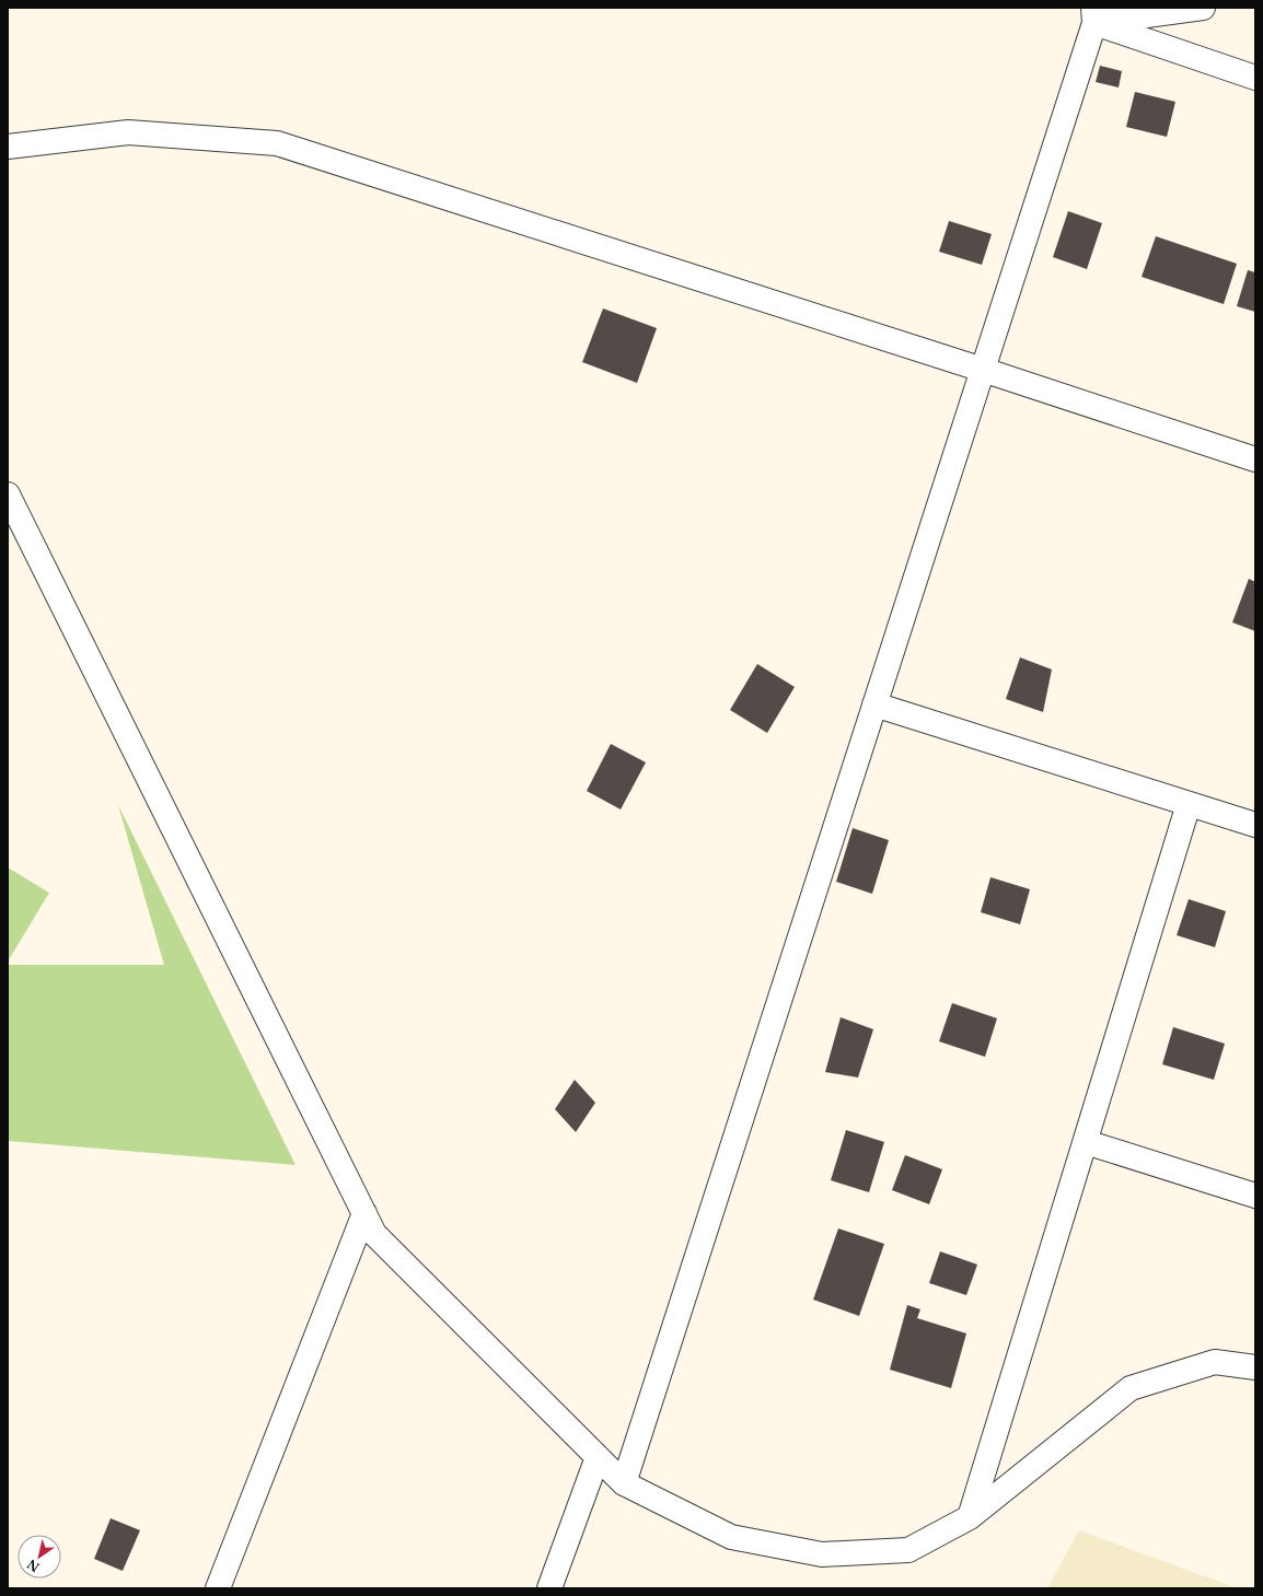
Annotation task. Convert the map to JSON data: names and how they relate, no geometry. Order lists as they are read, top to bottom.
{
  "north": "bottom left"
}
